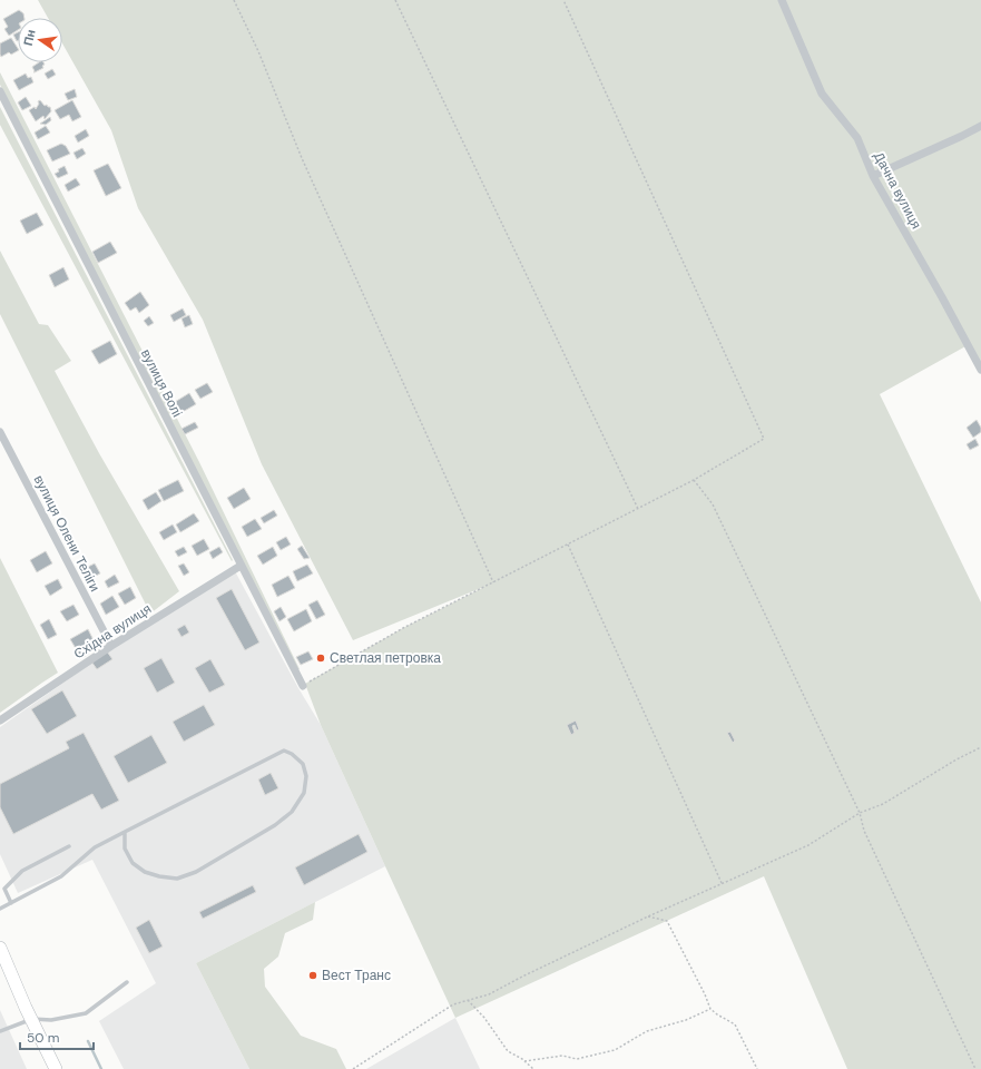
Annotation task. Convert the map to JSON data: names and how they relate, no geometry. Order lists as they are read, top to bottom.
{
  "streets": {
    "street": [
      "Дачна вулиця",
      "вулиця Волі",
      "вулиця Олени Теліги",
      "Східна вулиця"
    ]
  },
  "crossings": [
    ["вулиця Волі", "Східна вулиця"],
    ["вулиця Олени Теліги", "Східна вулиця"]
  ],
  "places": ["Светлая петровка", "Вест Транс"],
  "scale_bar": "50 m",
  "north": "left"
}
